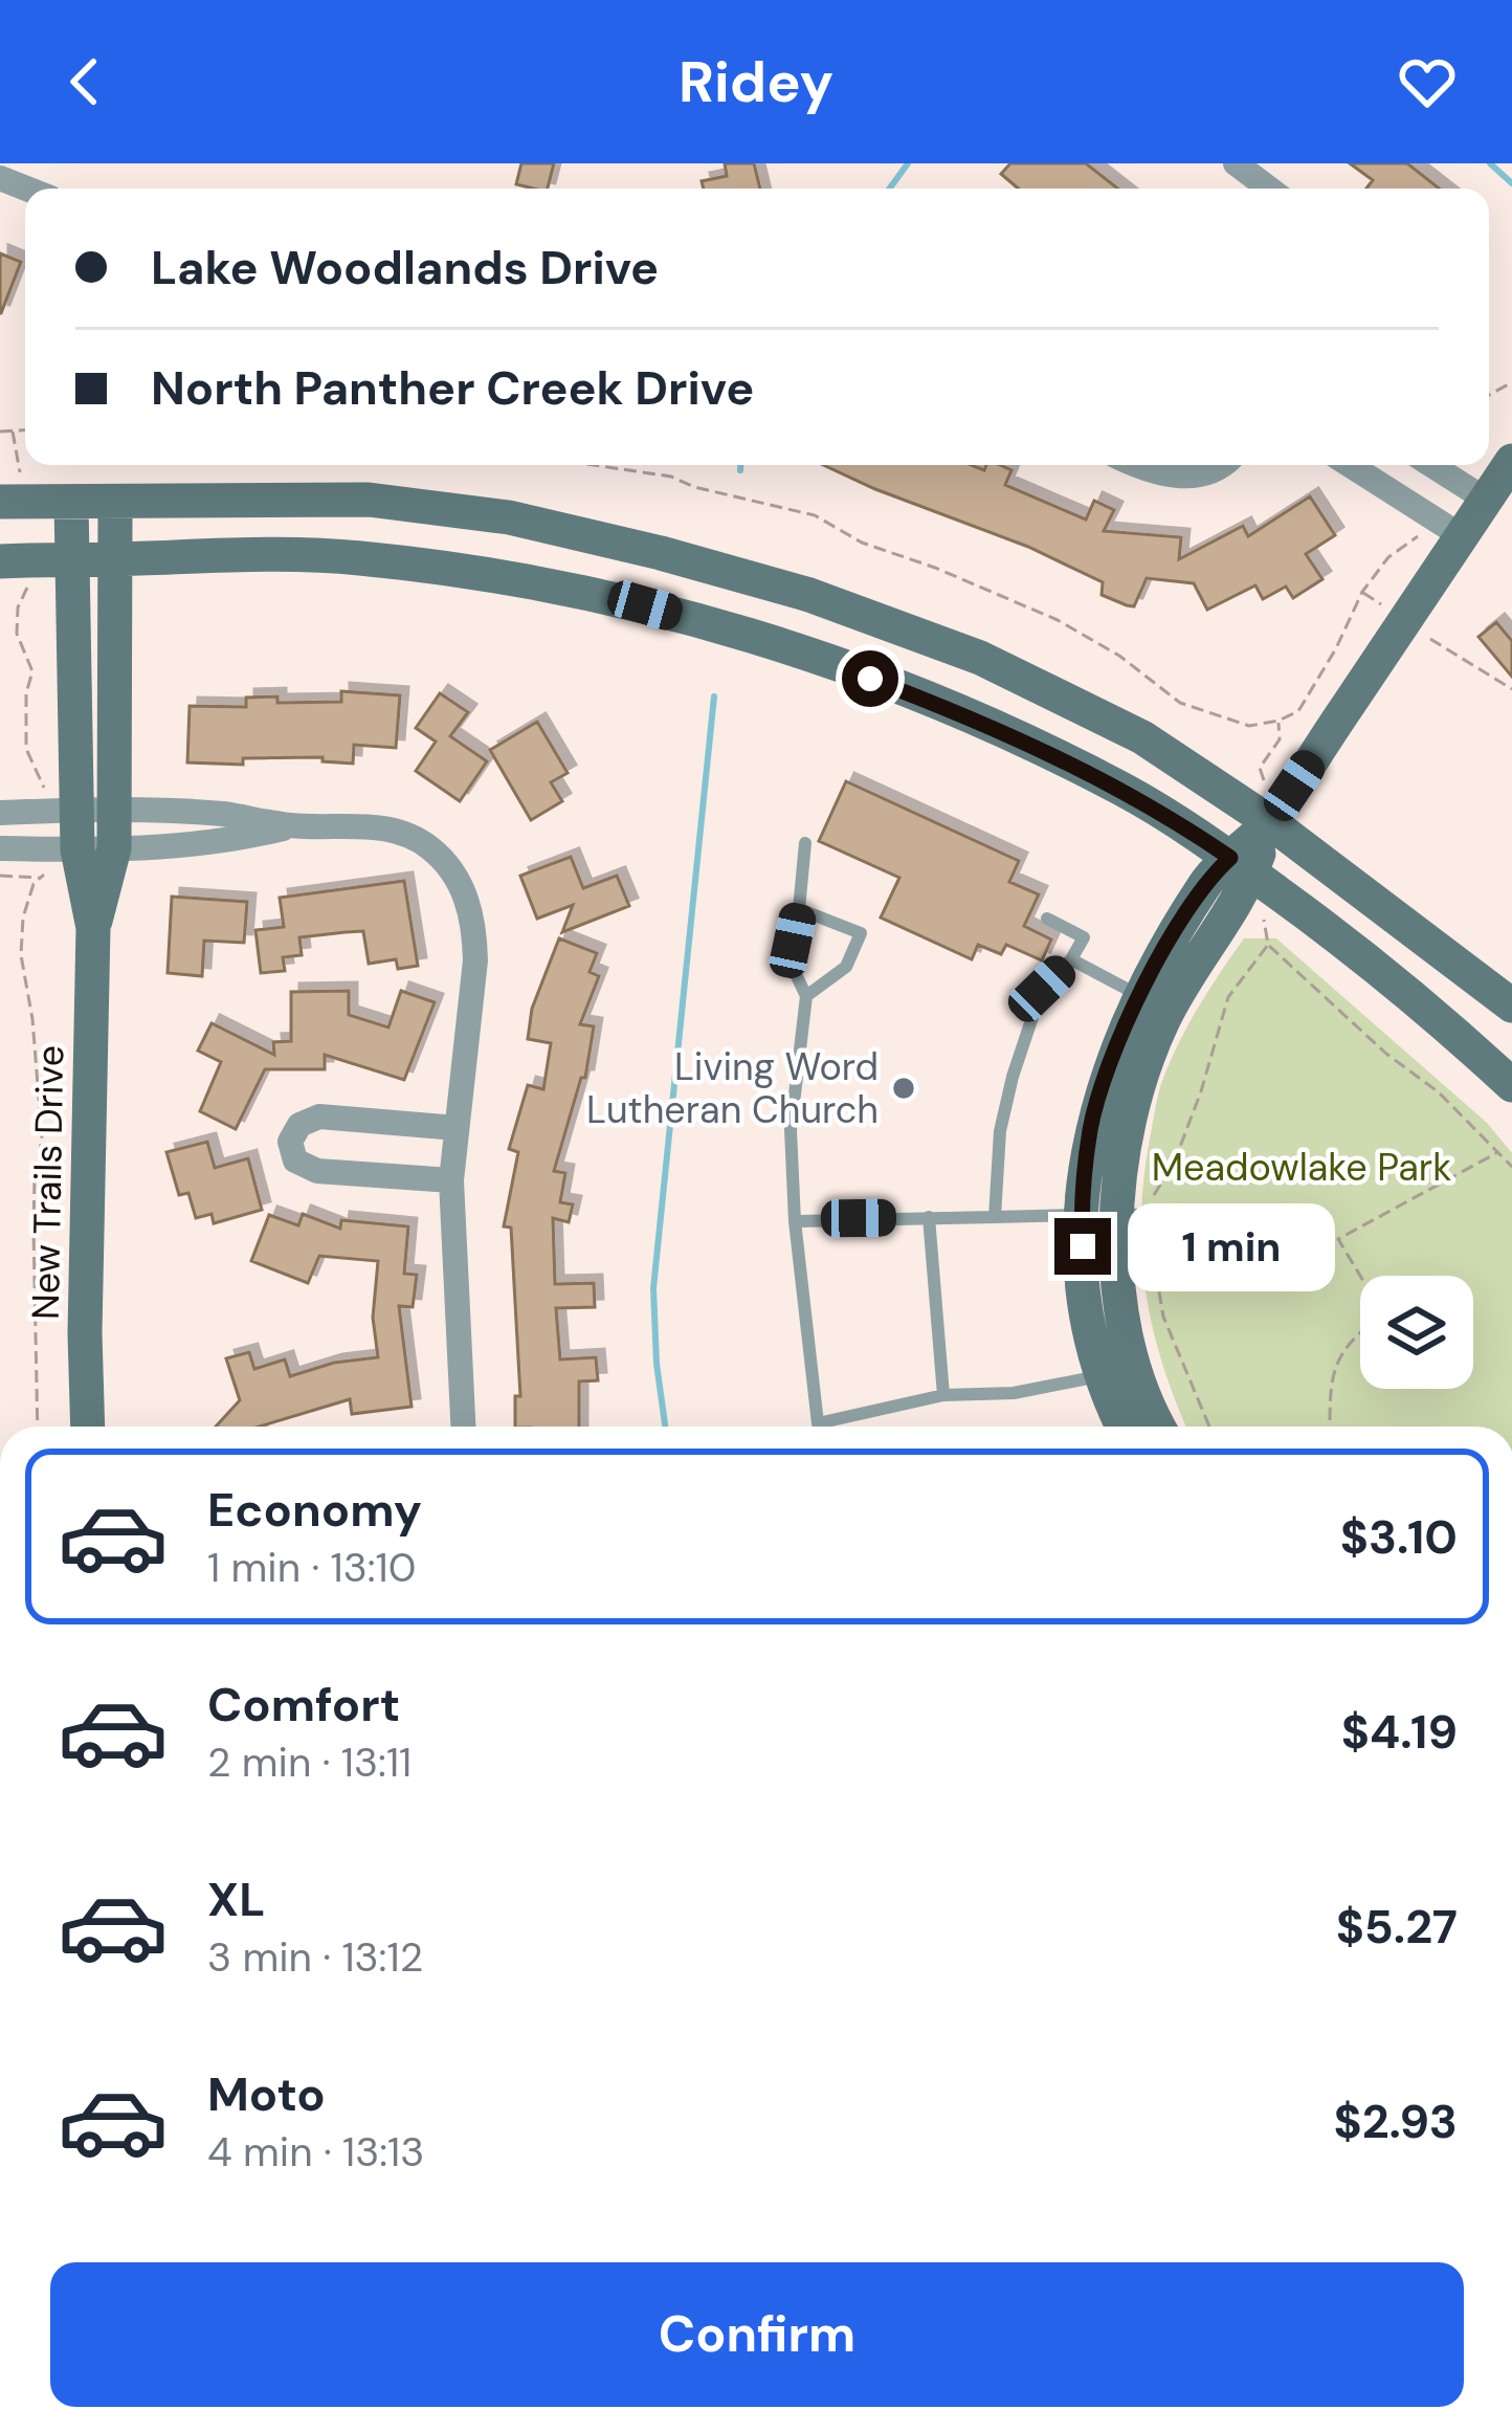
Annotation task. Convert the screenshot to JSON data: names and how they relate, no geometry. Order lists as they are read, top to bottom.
{
  "streets": {
    "main road": ["New Trails Drive"]
  },
  "parks": ["Meadowlake Park"],
  "places": ["Living Word Lutheran Church"],
  "page": {
    "header": "Ridey",
    "banner": ["Lake Woodlands Drive", "North Panther Creek Drive"],
    "bubble": "1 min",
    "list": [
      {
        "name": "Economy",
        "note": "1 min · 13:10",
        "value": "$3.10"
      },
      {
        "name": "Comfort",
        "note": "2 min · 13:11",
        "value": "$4.19"
      },
      {
        "name": "XL",
        "note": "3 min · 13:12",
        "value": "$5.27"
      },
      {
        "name": "Moto",
        "note": "4 min · 13:13",
        "value": "$2.93"
      }
    ],
    "buttons": "Confirm"
  }
}
